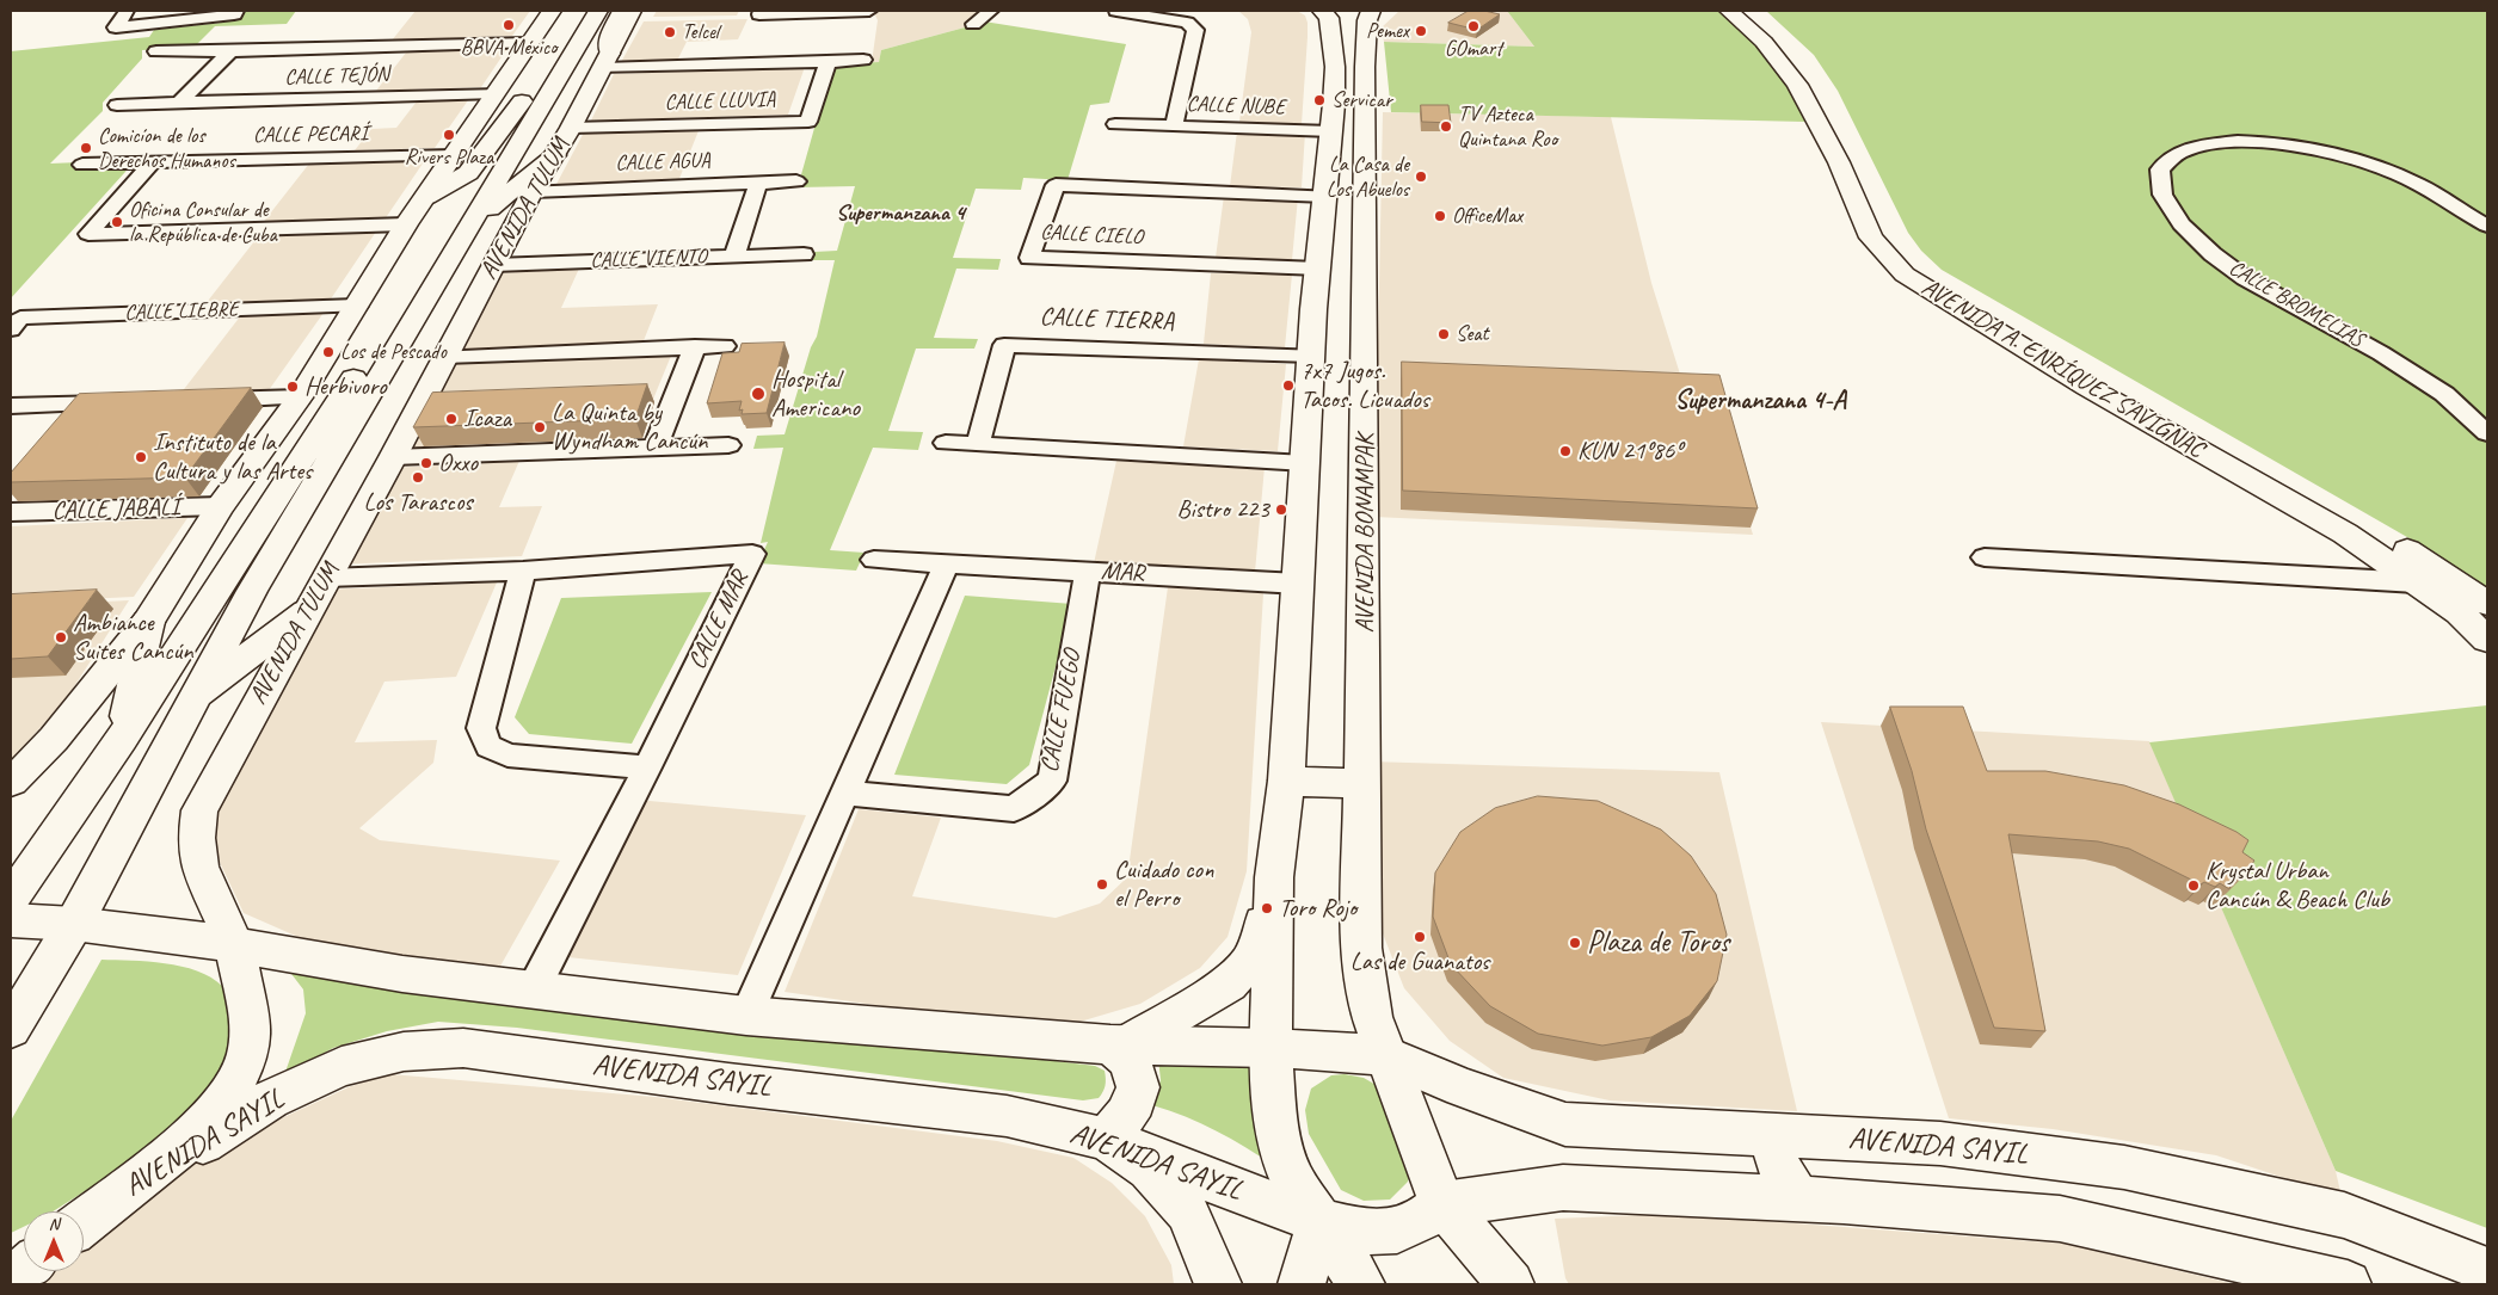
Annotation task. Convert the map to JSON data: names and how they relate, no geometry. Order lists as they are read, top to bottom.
{
  "streets": {
    "street": [
      "CALLE TEJÓN",
      "CALLE LLUVIA",
      "CALLE NUBE",
      "CALLE PECARÍ",
      "CALLE AGUA",
      "AVENIDA TULUM",
      "CALLE CIELO",
      "CALLE VIENTO",
      "CALLE BROMELIAS",
      "CALLE LIEBRE",
      "CALLE TIERRA",
      "AVENIDA A. ENRÍQUEZ SAVIGNAC",
      "CALLE JABALÍ",
      "AVENIDA BONAMPAK",
      "MAR",
      "CALLE MAR",
      "CALLE FUEGO",
      "AVENIDA SAYIL"
    ]
  },
  "crossings": [
    ["CALLE LLUVIA", "AVENIDA TULUM"],
    ["CALLE AGUA", "AVENIDA TULUM"],
    ["AVENIDA TULUM", "CALLE VIENTO"],
    ["AVENIDA TULUM", "CALLE MAR"],
    ["AVENIDA TULUM", "AVENIDA SAYIL"],
    ["AVENIDA BONAMPAK", "AVENIDA SAYIL"],
    ["MAR", "CALLE FUEGO"]
  ],
  "districts": ["Supermanzana 4", "Supermanzana 4-A"],
  "places": [
    "BBVA México",
    "GOmart",
    "Pemex",
    "Telcel",
    "Servicar",
    "TV Azteca Quintana Roo",
    "Rivers Plaza",
    "Comicíon de los Derechos Humanos",
    "La Casa de Los Abuelos",
    "OfficeMax",
    "Oficina Consular de la República de Cuba",
    "Seat",
    "Los de Pescado",
    "7x7 Jugos. Tacos. Licuados",
    "Herbivoro",
    "Hospital Americano",
    "Icaza",
    "La Quinta by Wyndham Cancún",
    "KUN 21º86º",
    "Instituto de la Cultura y las Artes",
    "Oxxo",
    "Los Tarascos",
    "Bistro 223",
    "Ambiance Suites Cancún",
    "Cuidado con el Perro",
    "Krystal Urban Cancún & Beach Club",
    "Toro Rojo",
    "Las de Guanatos",
    "Plaza de Toros"
  ],
  "north": "top"
}
